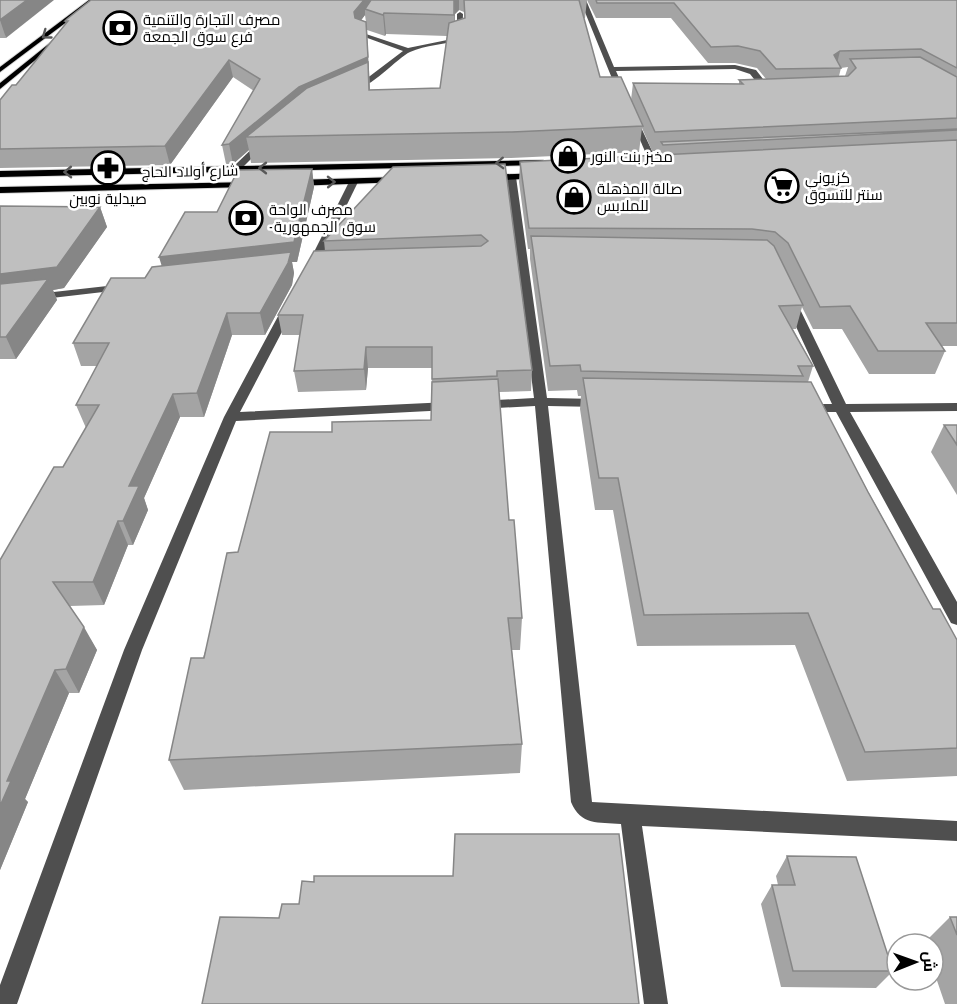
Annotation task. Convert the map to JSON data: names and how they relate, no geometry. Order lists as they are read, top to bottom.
{
  "streets": {
    "main road": ["شارع أولاد الحاج"]
  },
  "places": {
    "bank": ["مصرف التجارة والتنمية فرع سوق الجمعة", "مصرف الواحة -سوق الجمهورية"],
    "shop": ["مخبز بنت النور", "صالة المذهلة للملابس"],
    "pharmacy": ["صيدلية نوبين"],
    "supermarket": ["كزيوني سنتر للتسوق"]
  },
  "north": "right"
}
